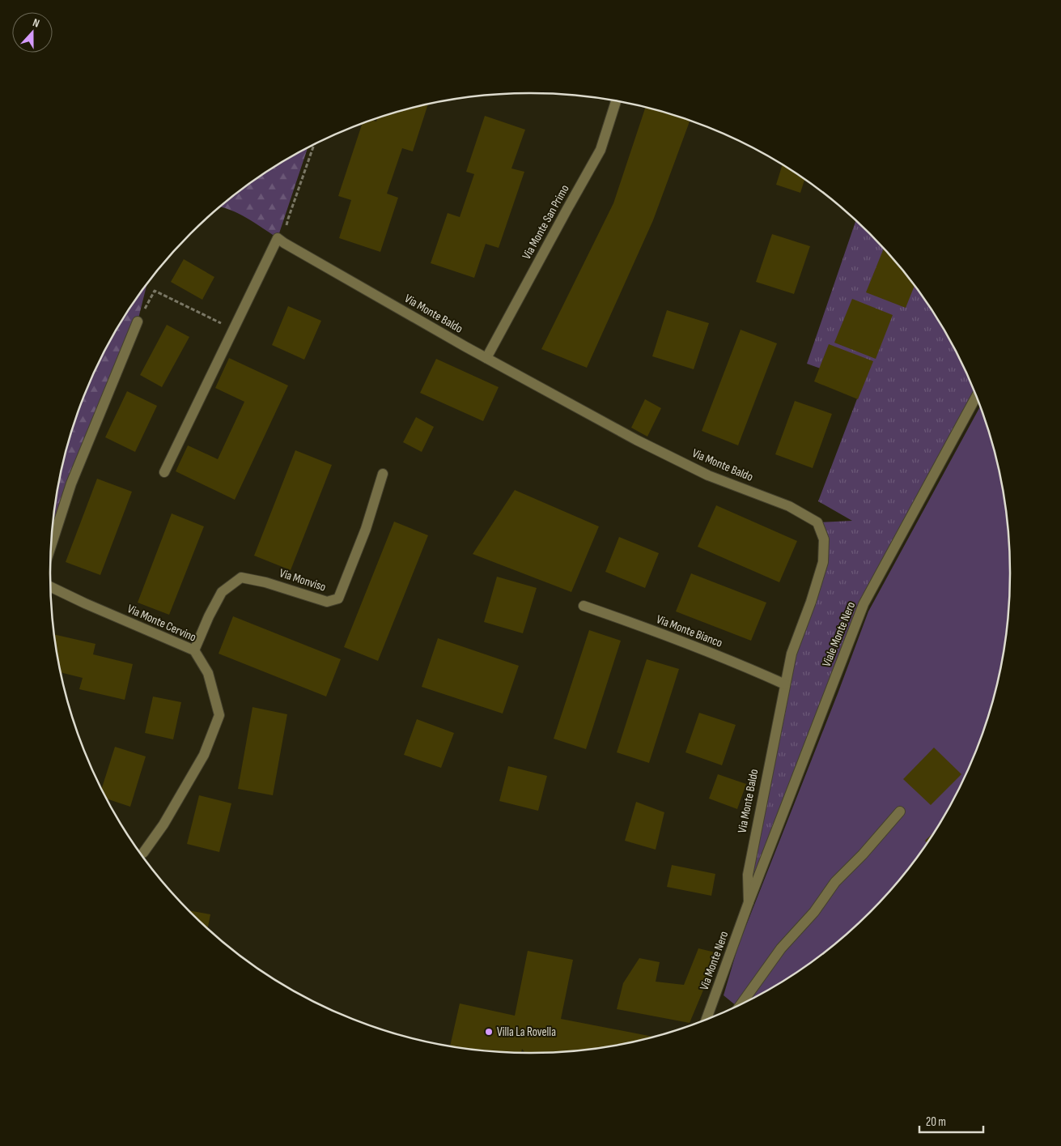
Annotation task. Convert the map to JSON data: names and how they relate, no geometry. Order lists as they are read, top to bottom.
{
  "streets": {
    "street": [
      "Via Monte San Primo",
      "Via Monte Baldo",
      "Via Monviso",
      "Via Monte Cervino",
      "Via Monte Bianco",
      "Viale Monte Nero",
      "Via Monte Nero"
    ]
  },
  "crossings": [
    ["Via Monte San Primo", "Via Monte Baldo"],
    ["Via Monte Baldo", "Via Monte Bianco"],
    ["Via Monte Baldo", "Viale Monte Nero"],
    ["Via Monte Baldo", "Via Monte Nero"],
    ["Via Monviso", "Via Monte Cervino"],
    ["Viale Monte Nero", "Via Monte Nero"]
  ],
  "places": ["Villa La Rovella"],
  "scale_bar": "20 m",
  "north": "top"
}
